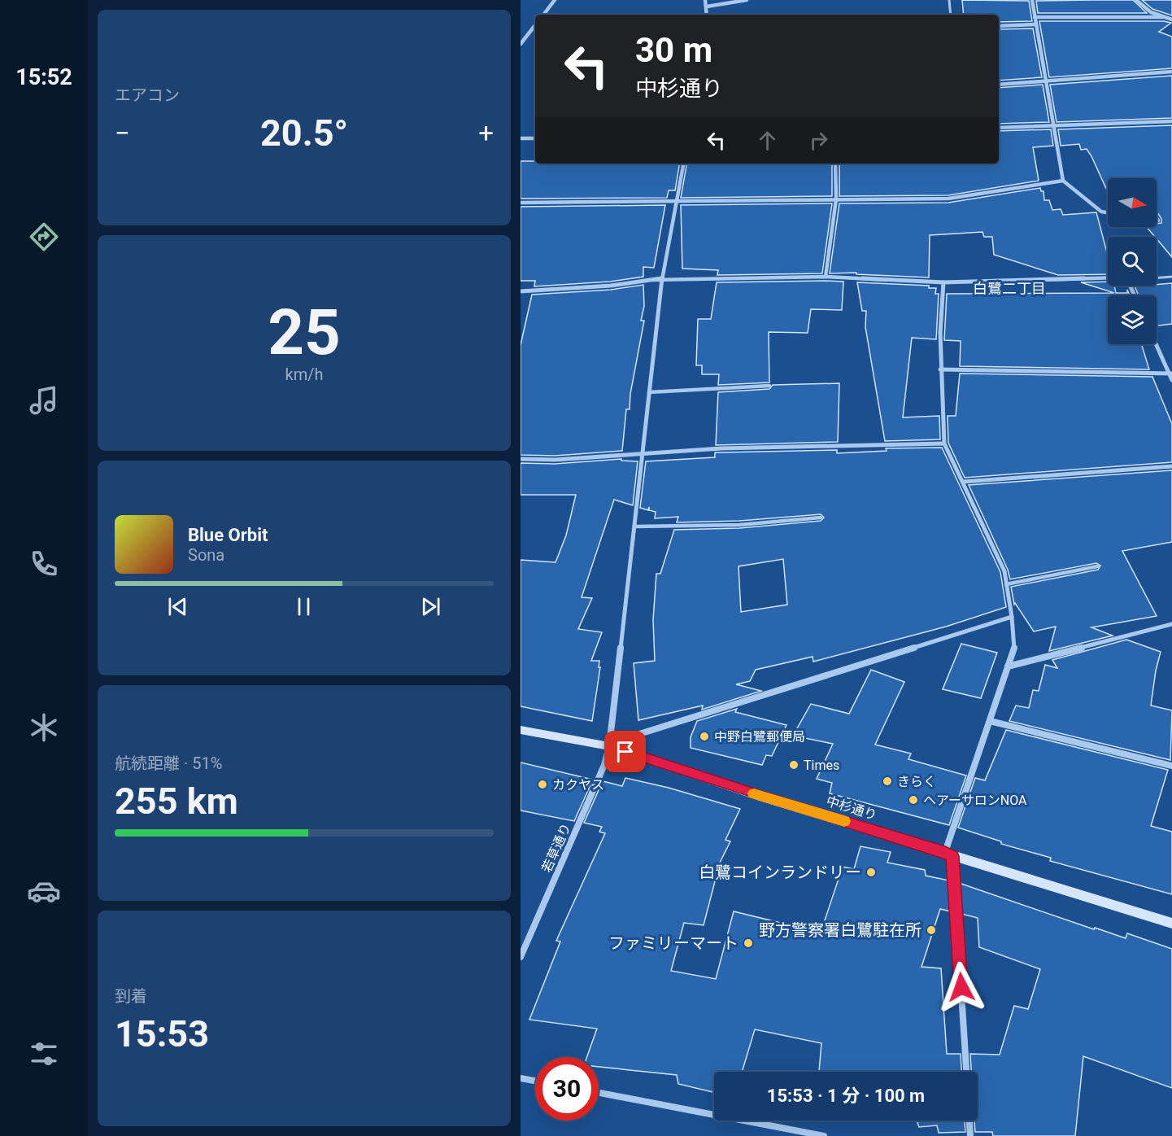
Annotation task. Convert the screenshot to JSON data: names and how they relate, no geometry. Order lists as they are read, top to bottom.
{
  "streets": {
    "main road": ["中杉通り"],
    "street": ["若草通り"]
  },
  "crossings": [
    ["中杉通り", "若草通り"]
  ],
  "districts": ["白鷺二丁目"],
  "places": [
    "中野白鷺郵便局",
    "Times",
    "きらく",
    "カクヤス",
    "ヘアーサロンNOA",
    "白鷺コインランドリー",
    "野方警察署白鷺駐在所",
    "ファミリーマート"
  ],
  "north": "right",
  "page": {
    "tabs": "15:52",
    "tile": [
      "エアコン",
      ["25", "km/h"],
      ["航続距離 · 51%", "255 km"],
      ["到着", "15:53"]
    ],
    "turn": ["30 m", "中杉通り"],
    "heat": ["−", "20.5°", "+"],
    "song": ["Blue Orbit", "Sona"],
    "limit": "30",
    "trip": "15:53 · 1 分 · 100 m"
  }
}
